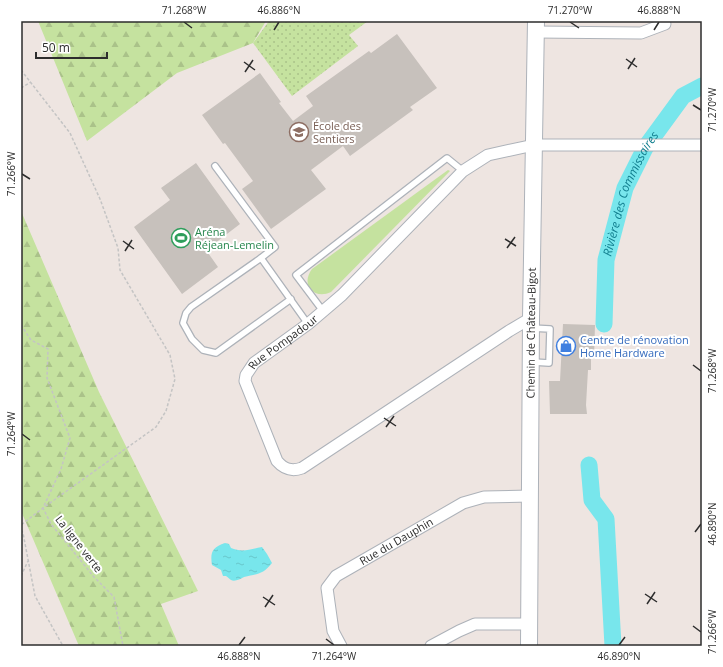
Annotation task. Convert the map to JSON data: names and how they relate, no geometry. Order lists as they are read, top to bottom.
{
  "streets": {
    "street": ["Chemin de Château-Bigot", "Rue Pompadour", "Rue du Dauphin"],
    "path": ["La ligne verte"]
  },
  "crossings": [
    ["Chemin de Château-Bigot", "Rue Pompadour"],
    ["Chemin de Château-Bigot", "Rue du Dauphin"]
  ],
  "water": ["Rivière des Commissaires"],
  "places": {
    "school or university": ["École des Sentiers"],
    "sports": ["Aréna Réjean‑Lemelin"],
    "shop": ["Centre de rénovation Home Hardware"]
  },
  "scale_bar": "50 m",
  "coordinates": [
    "71.268°W",
    "46.886°N",
    "71.270°W",
    "46.888°N",
    "71.266°W",
    "71.264°W",
    "46.890°N"
  ]
}
